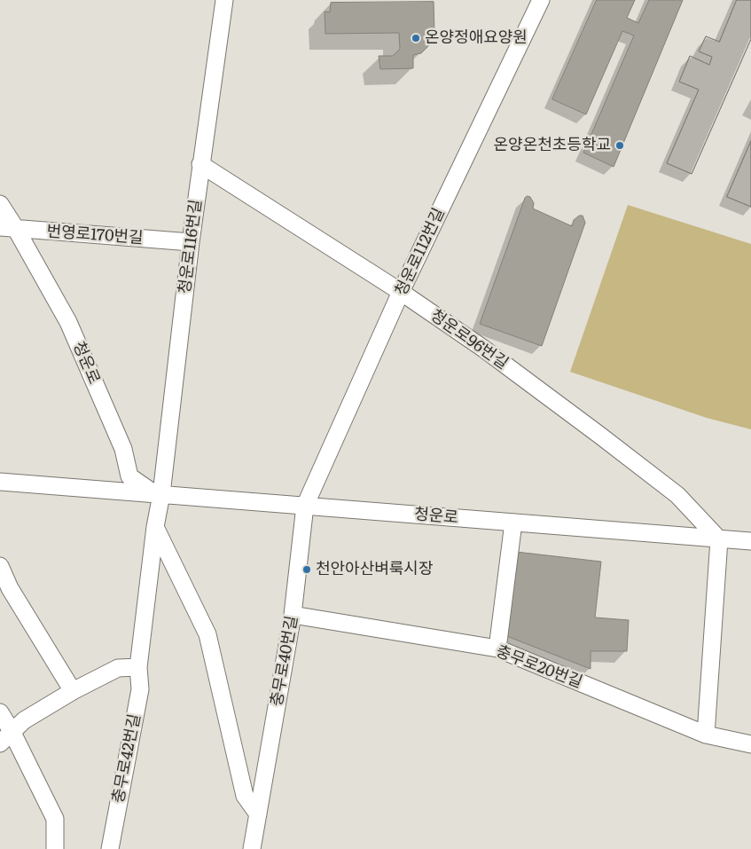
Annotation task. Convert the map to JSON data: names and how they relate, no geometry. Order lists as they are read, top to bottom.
{
  "streets": {
    "street": [
      "번영로170번길",
      "청운로116번길",
      "청운로112번길",
      "청운로96번길",
      "청운로",
      "충무로40번길",
      "충무로20번길",
      "충무로42번길"
    ]
  },
  "crossings": [
    ["번영로170번길", "청운로116번길"],
    ["번영로170번길", "청운로"],
    ["청운로116번길", "청운로96번길"],
    ["청운로116번길", "청운로"],
    ["청운로116번길", "충무로42번길"],
    ["청운로112번길", "청운로96번길"],
    ["청운로112번길", "청운로"],
    ["청운로112번길", "충무로40번길"],
    ["청운로96번길", "청운로"],
    ["청운로", "충무로40번길"],
    ["청운로", "충무로42번길"],
    ["충무로40번길", "충무로20번길"]
  ],
  "places": ["온양정애요양원", "온양온천초등학교", "천안아산벼룩시장"]
}
